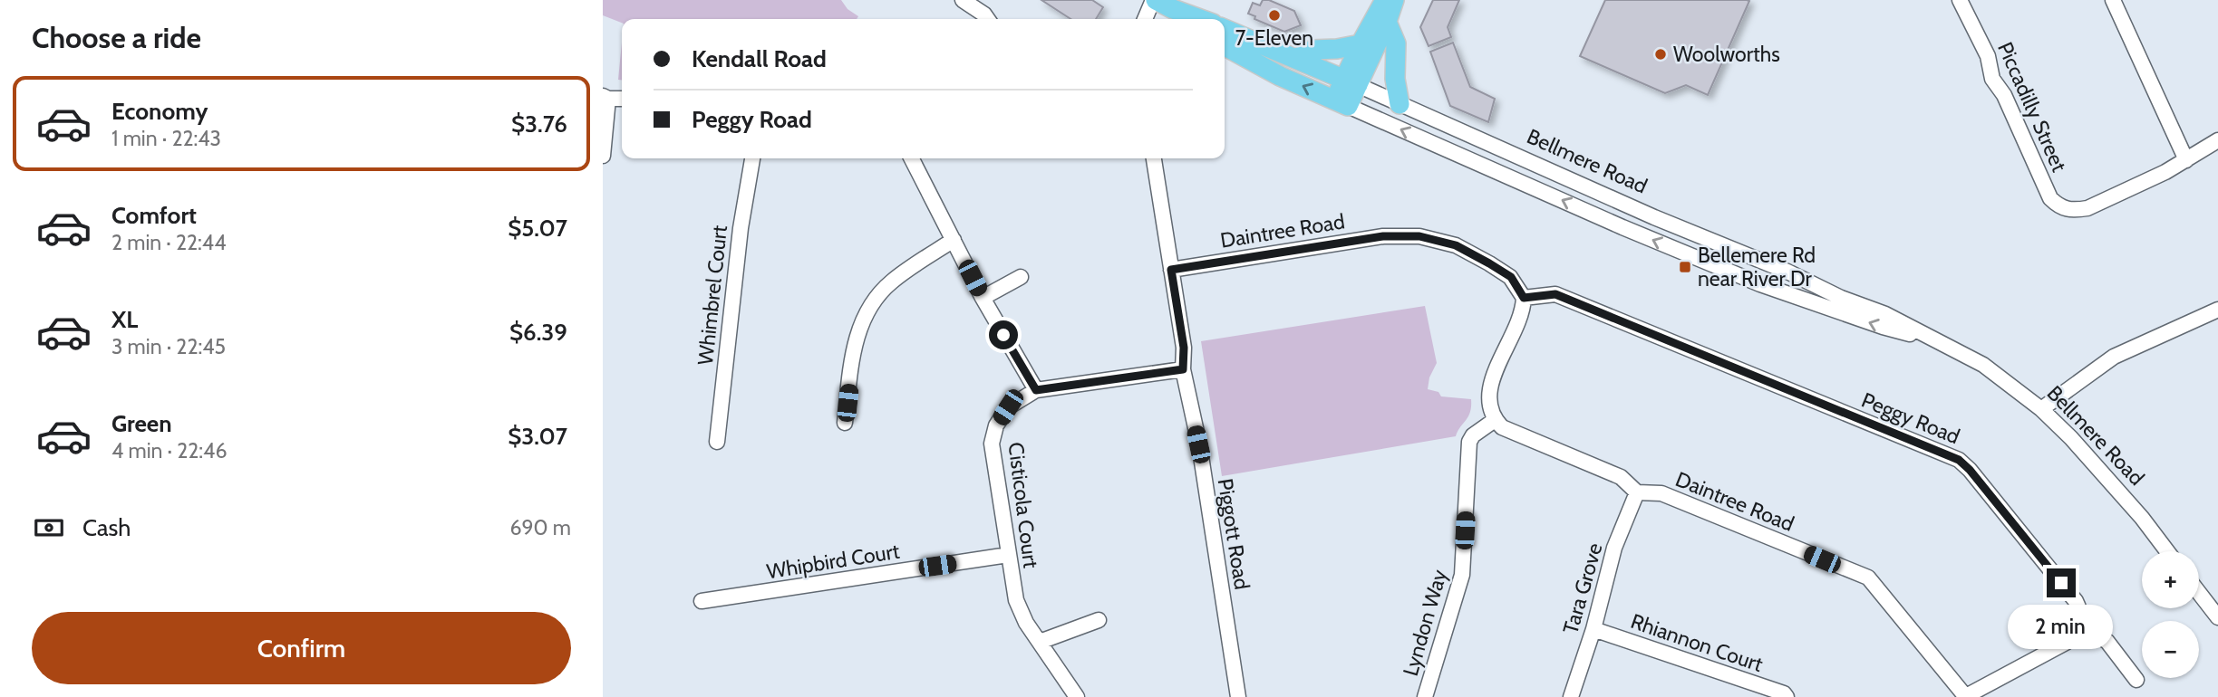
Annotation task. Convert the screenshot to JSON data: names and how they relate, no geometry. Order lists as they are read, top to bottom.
{
  "streets": {
    "main road": ["Bellmere Road"],
    "street": [
      "Piccadilly Street",
      "Daintree Road",
      "Whimbrel Court",
      "Peggy Road",
      "Cisticola Court",
      "Piggott Road",
      "Whipbird Court",
      "Tara Grove",
      "Lyndon Way",
      "Rhiannon Court"
    ]
  },
  "crossings": [
    ["Daintree Road", "Peggy Road"],
    ["Daintree Road", "Piggott Road"],
    ["Daintree Road", "Tara Grove"],
    ["Cisticola Court", "Piggott Road"],
    ["Cisticola Court", "Whipbird Court"],
    ["Tara Grove", "Rhiannon Court"]
  ],
  "one_way": ["Bellmere Road"],
  "places": {
    "other": ["7-Eleven", "Woolworths"],
    "transit": ["Bellemere Rd near River Dr"]
  },
  "page": {
    "heading": "Choose a ride",
    "banner": ["Kendall Road", "Peggy Road"],
    "list": [
      {
        "name": "Economy",
        "note": "1 min · 22:43",
        "value": "$3.76"
      },
      {
        "name": "Comfort",
        "note": "2 min · 22:44",
        "value": "$5.07"
      },
      {
        "name": "XL",
        "note": "3 min · 22:45",
        "value": "$6.39"
      },
      {
        "name": "Green",
        "note": "4 min · 22:46",
        "value": "$3.07"
      }
    ],
    "pay": ["Cash", "690 m"],
    "map_buttons": ["+", "−"],
    "buttons": "Confirm",
    "bubble": "2 min"
  }
}
